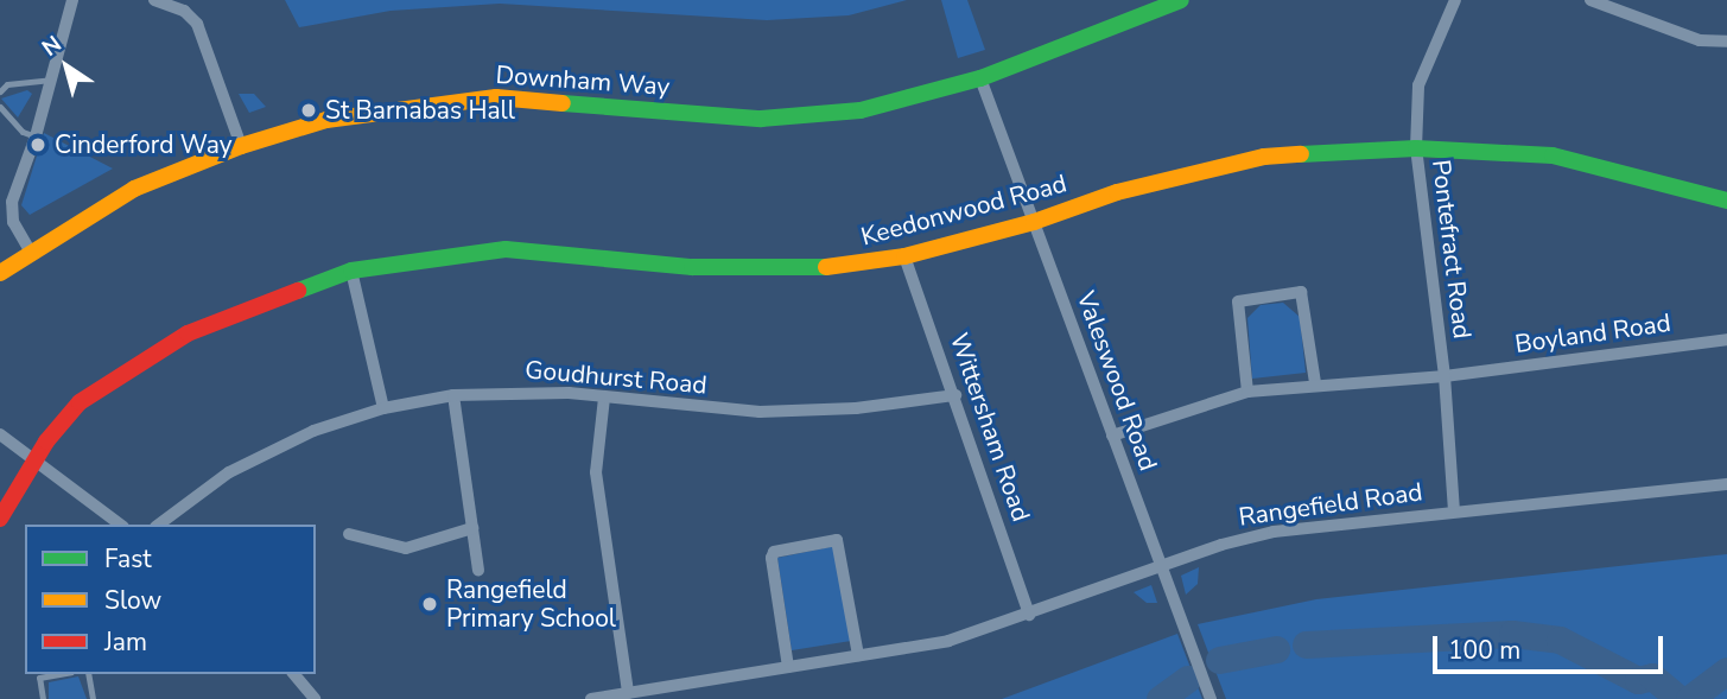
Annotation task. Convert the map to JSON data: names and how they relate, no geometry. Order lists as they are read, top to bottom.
{
  "streets": {
    "street": [
      "Downham Way",
      "Keedonwood Road",
      "Pontefract Road",
      "Boyland Road",
      "Goudhurst Road",
      "Valeswood Road",
      "Wittersham Road",
      "Rangefield Road"
    ]
  },
  "crossings": [
    ["Downham Way", "Valeswood Road"],
    ["Keedonwood Road", "Pontefract Road"],
    ["Keedonwood Road", "Valeswood Road"],
    ["Keedonwood Road", "Wittersham Road"],
    ["Pontefract Road", "Boyland Road"],
    ["Pontefract Road", "Rangefield Road"],
    ["Boyland Road", "Valeswood Road"],
    ["Goudhurst Road", "Wittersham Road"],
    ["Valeswood Road", "Rangefield Road"],
    ["Wittersham Road", "Rangefield Road"]
  ],
  "places": ["St Barnabas Hall", "Cinderford Way", "Rangefield Primary School"],
  "legend": ["Fast", "Slow", "Jam"],
  "scale_bar": "100 m",
  "north": "top left"
}
